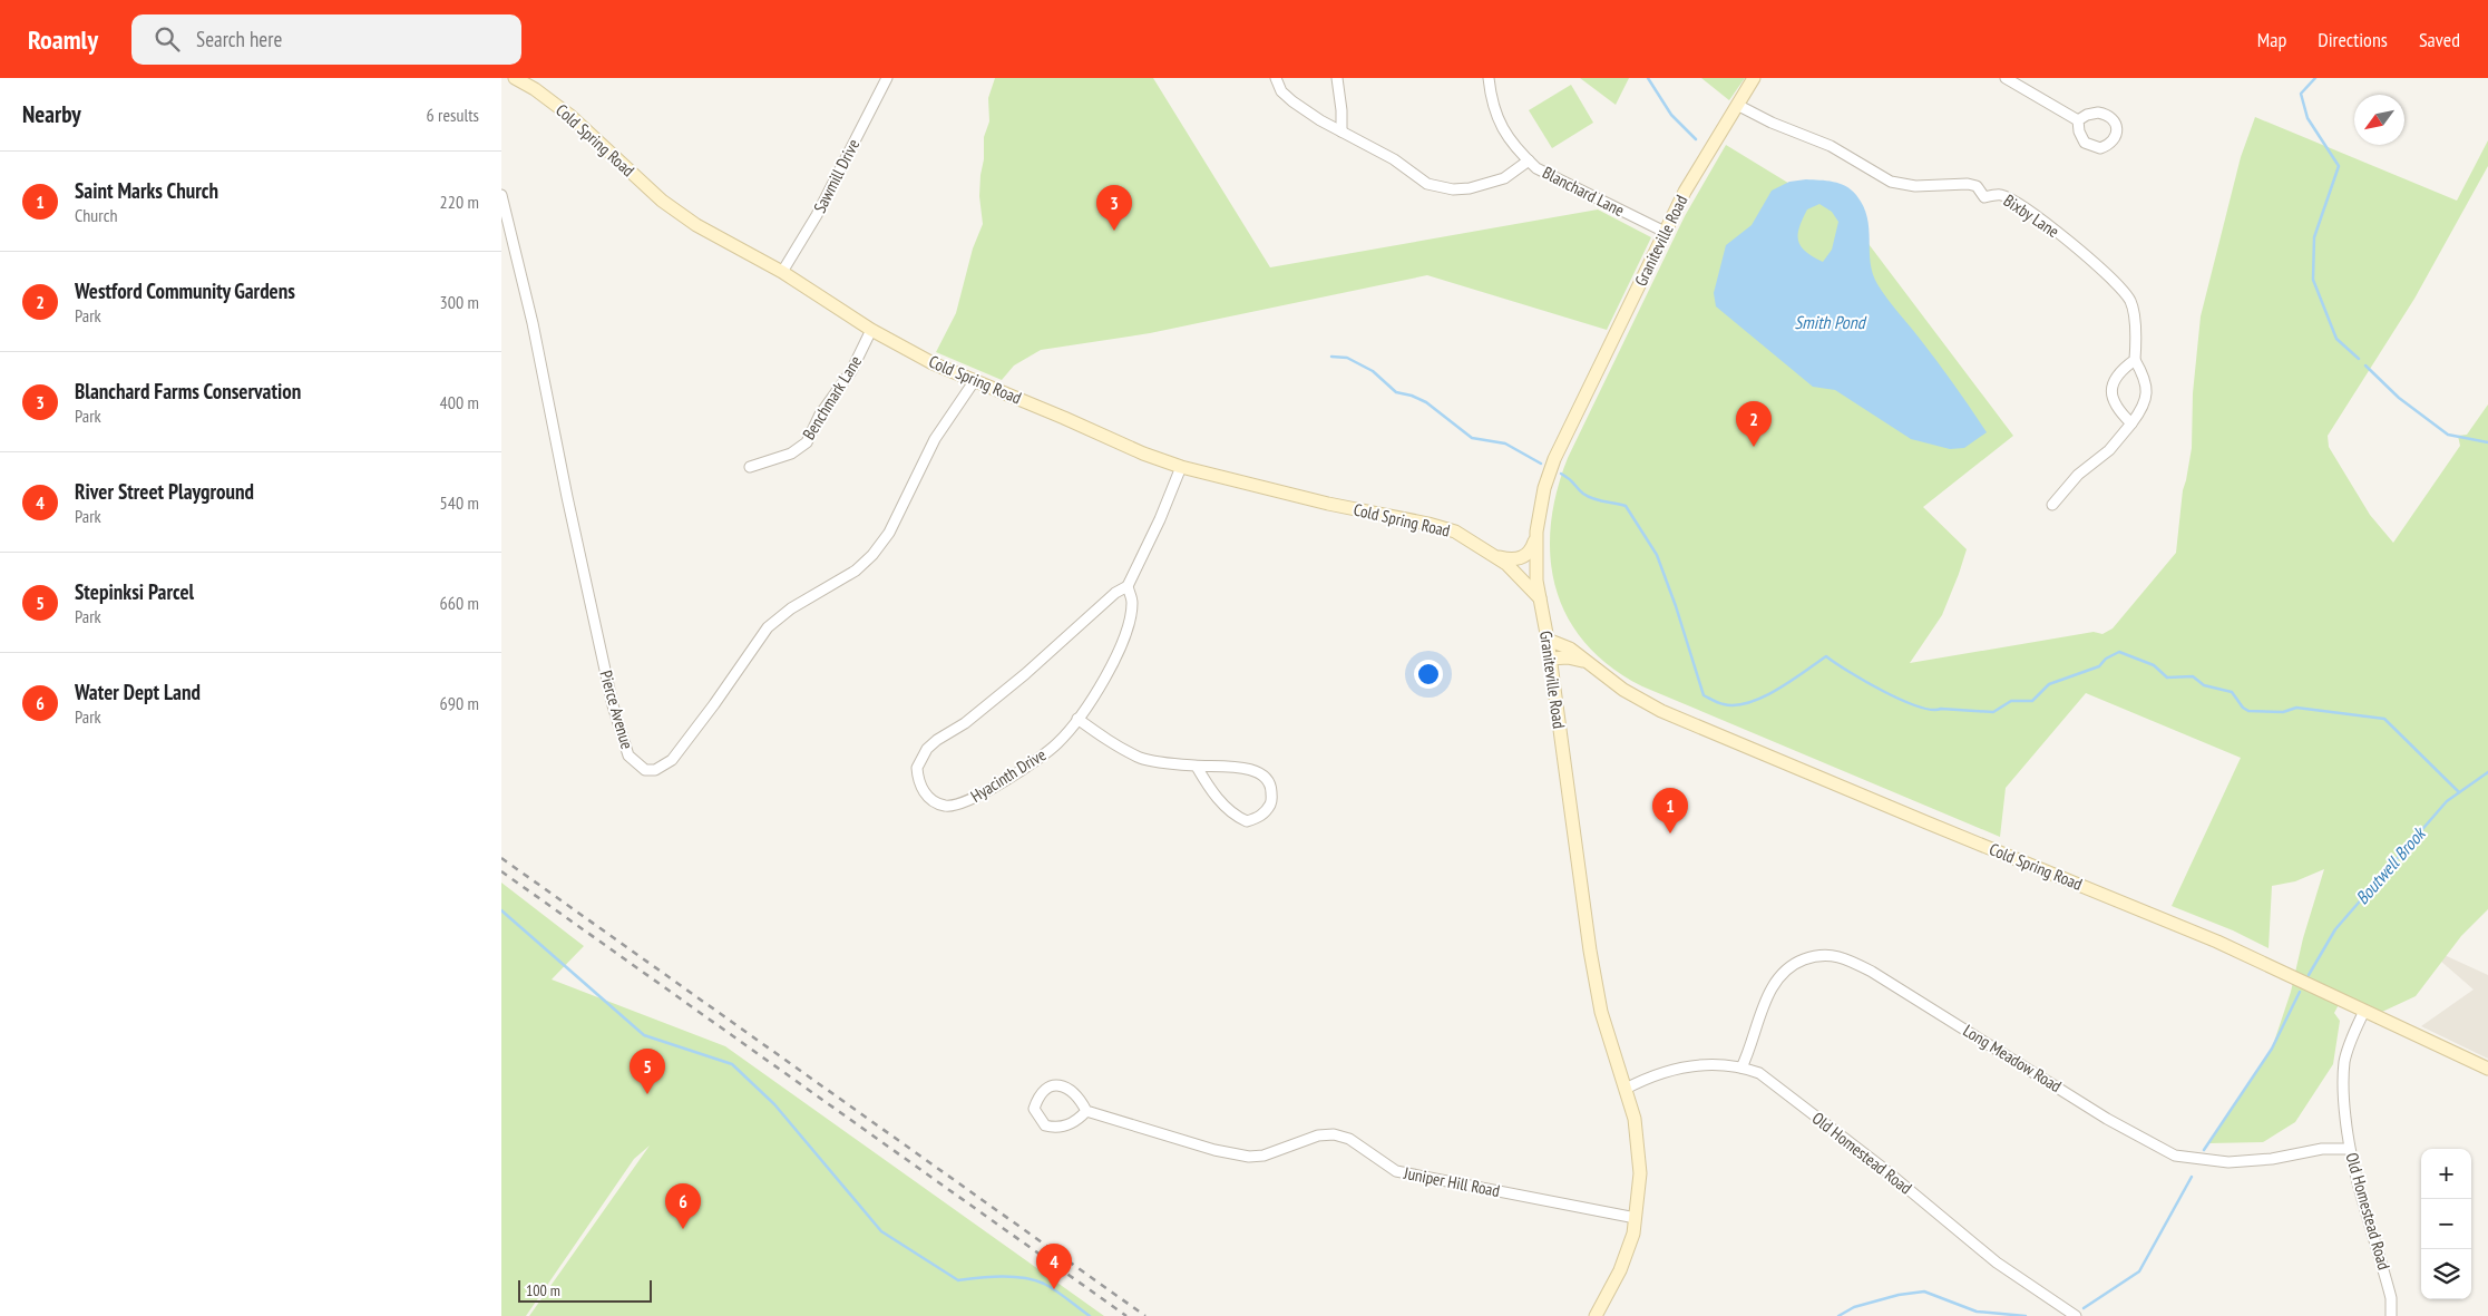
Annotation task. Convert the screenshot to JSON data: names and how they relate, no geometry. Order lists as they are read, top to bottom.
{
  "streets": {
    "street": [
      "Cold Spring Road",
      "Sawmill Drive",
      "Blanchard Lane",
      "Bixby Lane",
      "Graniteville Road",
      "Benchmark Lane",
      "Pierce Avenue",
      "Hyacinth Drive",
      "Long Meadow Road",
      "Old Homestead Road",
      "Juniper Hill Road"
    ]
  },
  "crossings": [
    ["Cold Spring Road", "Sawmill Drive"],
    ["Cold Spring Road", "Graniteville Road"],
    ["Cold Spring Road", "Benchmark Lane"],
    ["Cold Spring Road", "Pierce Avenue"],
    ["Cold Spring Road", "Hyacinth Drive"],
    ["Cold Spring Road", "Old Homestead Road"],
    ["Blanchard Lane", "Graniteville Road"],
    ["Bixby Lane", "Graniteville Road"],
    ["Graniteville Road", "Old Homestead Road"],
    ["Graniteville Road", "Juniper Hill Road"],
    ["Long Meadow Road", "Old Homestead Road"]
  ],
  "water": ["Smith Pond", "Boutwell Brook"],
  "scale_bar": "100 m",
  "north": "bottom left",
  "page": {
    "header": "Roamly",
    "search": "Search here",
    "nav": ["Map", "Directions", "Saved"],
    "heading": ["Nearby", "6 results"],
    "list": [
      {
        "mark": "1",
        "name": "Saint Marks Church",
        "note": "Church",
        "value": "220 m"
      },
      {
        "mark": "2",
        "name": "Westford Community Gardens",
        "note": "Park",
        "value": "300 m"
      },
      {
        "mark": "3",
        "name": "Blanchard Farms Conservation",
        "note": "Park",
        "value": "400 m"
      },
      {
        "mark": "4",
        "name": "River Street Playground",
        "note": "Park",
        "value": "540 m"
      },
      {
        "mark": "5",
        "name": "Stepinksi Parcel",
        "note": "Park",
        "value": "660 m"
      },
      {
        "mark": "6",
        "name": "Water Dept Land",
        "note": "Park",
        "value": "690 m"
      }
    ],
    "pins": [
      "3",
      "2",
      "1",
      "5",
      "6",
      "4"
    ],
    "map_buttons": ["+", "−"],
    "scale": "100 m"
  }
}
